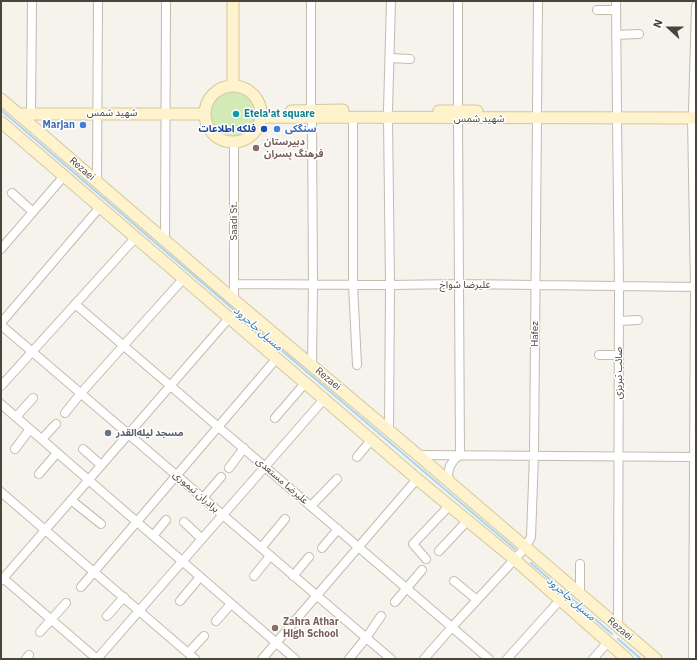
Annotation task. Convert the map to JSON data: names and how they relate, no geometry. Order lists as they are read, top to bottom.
{
  "streets": {
    "main road": ["شهید شمس", "Rezaei"],
    "street": [
      "Saadi St.",
      "علیرضا شواخ",
      "Hafez",
      "صائب تبریزی",
      "علیرضا مستعدی",
      "برادران تیموری"
    ]
  },
  "crossings": [
    ["شهید شمس", "Rezaei"],
    ["شهید شمس", "Saadi St."],
    ["شهید شمس", "Hafez"],
    ["شهید شمس", "صائب تبریزی"],
    ["Rezaei", "Saadi St."],
    ["Rezaei", "Hafez"],
    ["Rezaei", "صائب تبریزی"],
    ["Saadi St.", "علیرضا شواخ"],
    ["علیرضا شواخ", "Hafez"],
    ["علیرضا شواخ", "صائب تبریزی"]
  ],
  "water": ["مسیل جاجرود"],
  "places": [
    "Etela'at square",
    "Marjan",
    "فلکه اطلاعات",
    "سنگکی",
    "دبیرستان فرهنگ پسران",
    "مسجد لیله‌القدر",
    "Zahra Athar High School"
  ],
  "north": "left"
}
